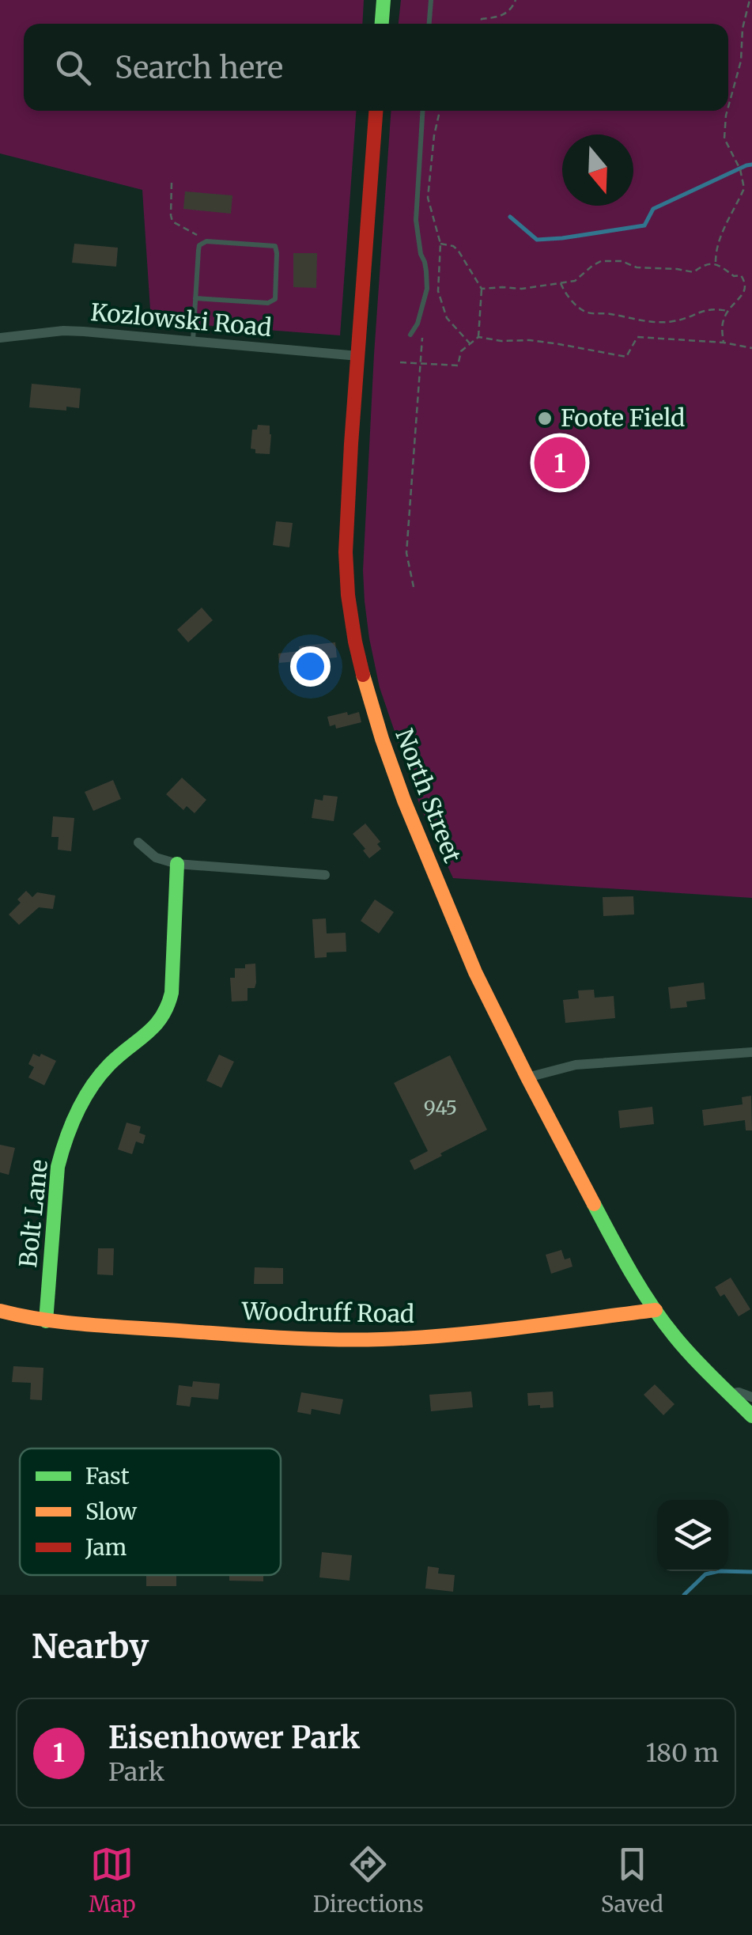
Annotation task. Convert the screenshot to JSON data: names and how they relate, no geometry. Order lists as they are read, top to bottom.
{
  "streets": {
    "main road": ["North Street", "Bolt Lane", "Woodruff Road"],
    "street": ["Kozlowski Road"]
  },
  "crossings": [
    ["Kozlowski Road", "North Street"],
    ["North Street", "Woodruff Road"],
    ["Bolt Lane", "Woodruff Road"]
  ],
  "places": ["Foote Field"],
  "house_numbers": ["945"],
  "legend": ["Fast", "Slow", "Jam"],
  "north": "bottom",
  "page": {
    "search": "Search here",
    "pins": "1",
    "heading": "Nearby",
    "list": [
      {
        "mark": "1",
        "name": "Eisenhower Park",
        "note": "Park",
        "value": "180 m"
      }
    ],
    "nav": ["Map", "Directions", "Saved"]
  }
}
